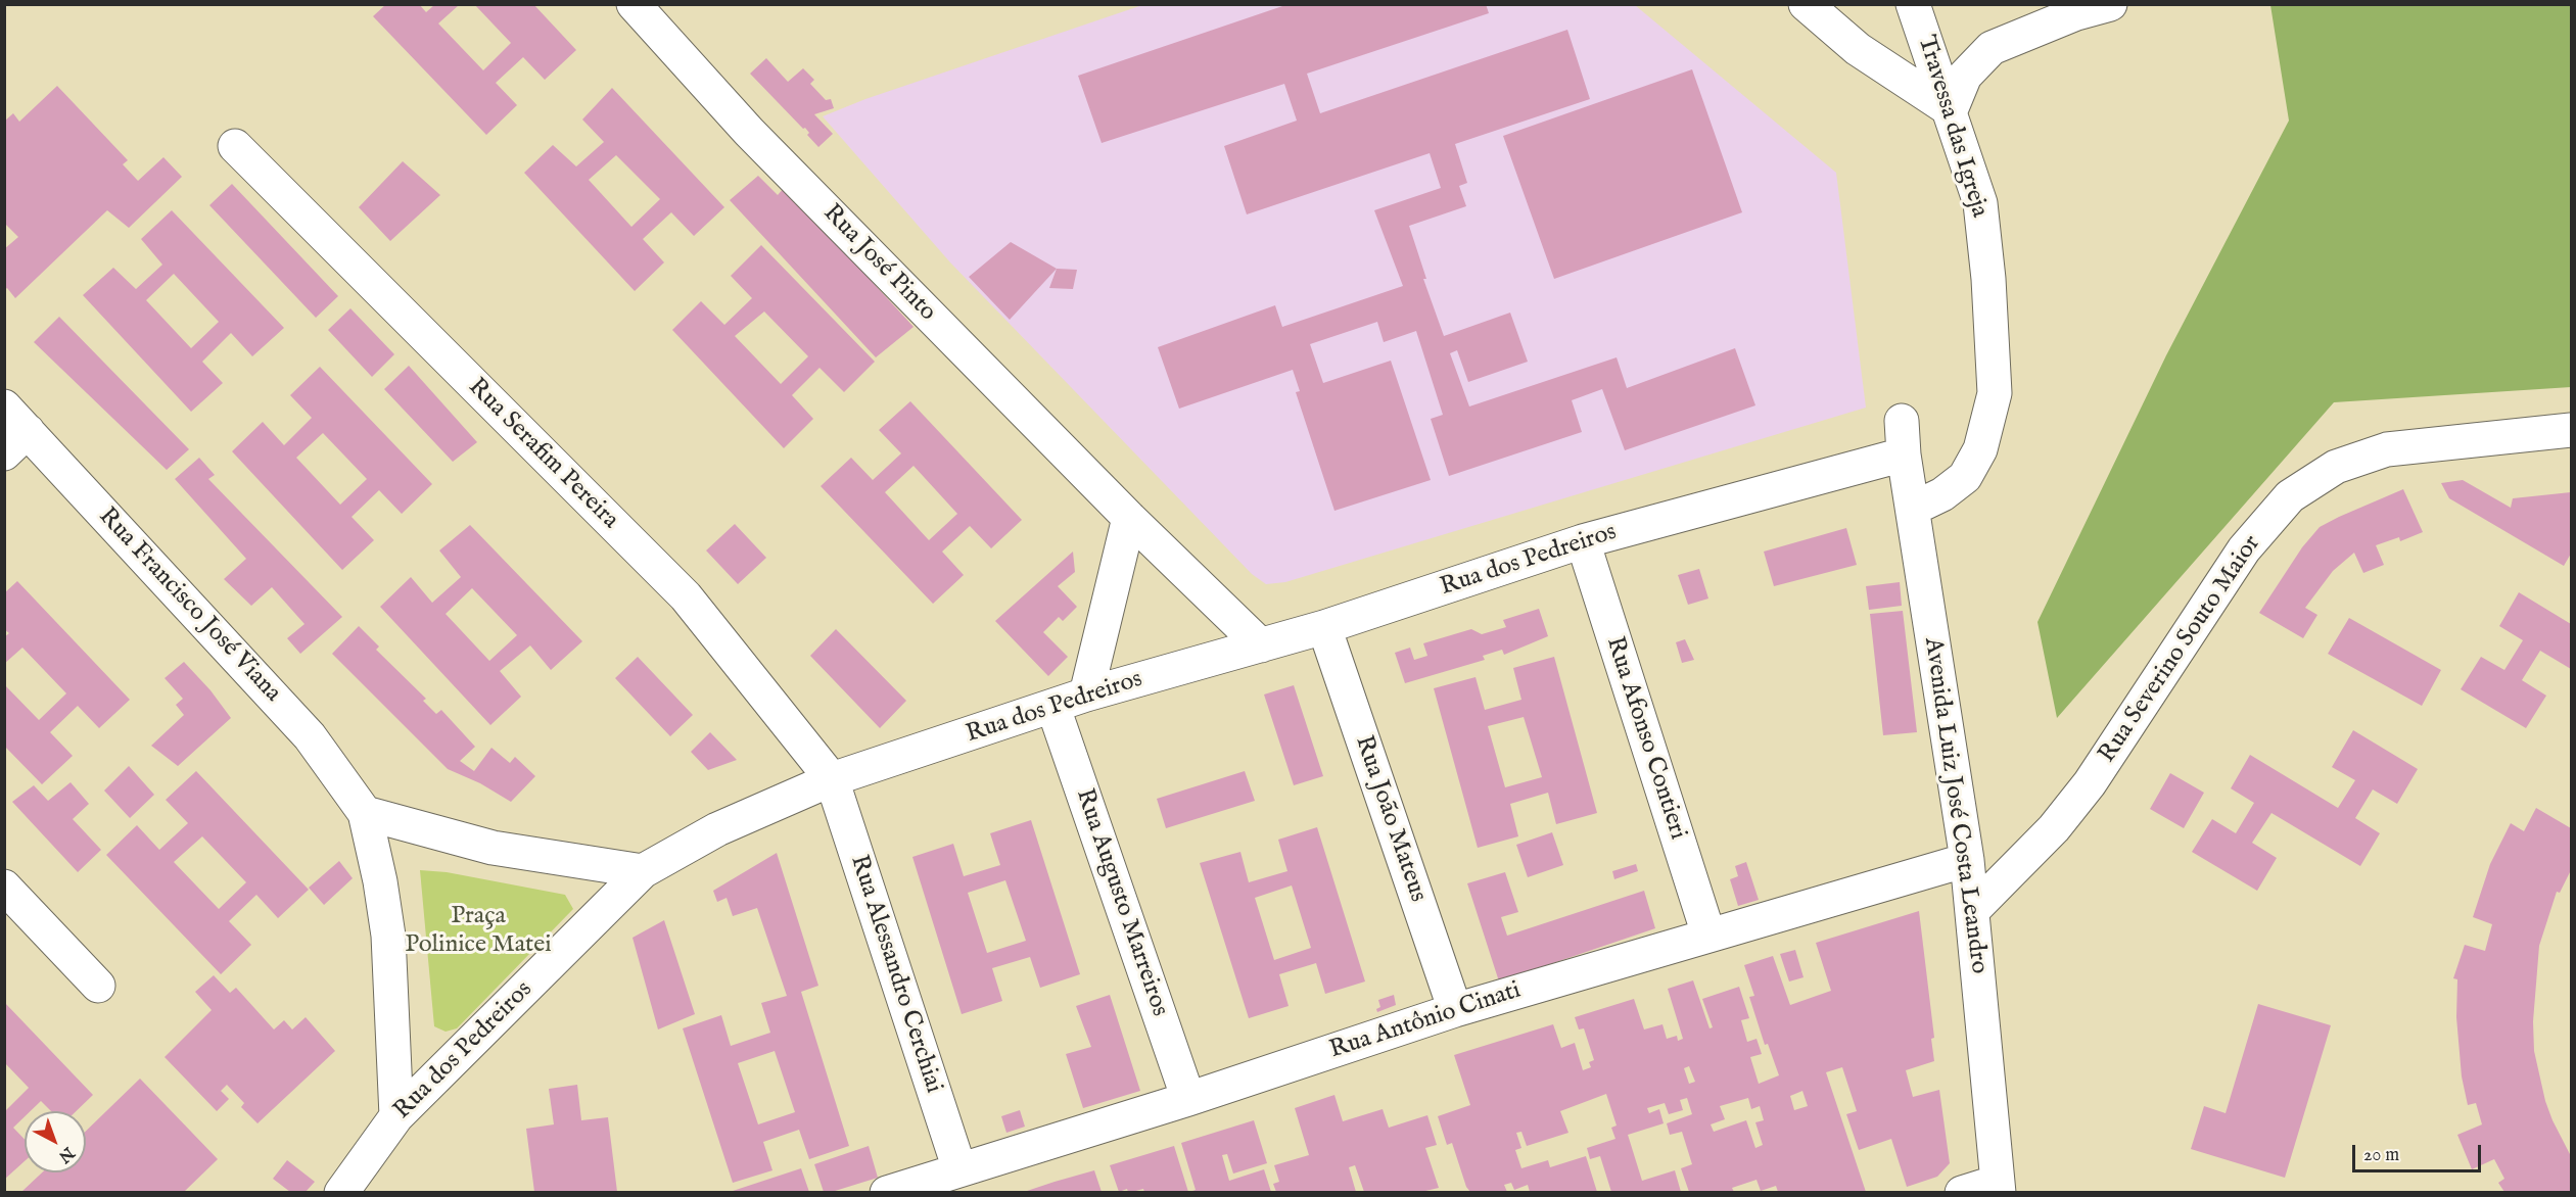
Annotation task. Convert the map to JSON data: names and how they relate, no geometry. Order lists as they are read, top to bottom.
{
  "streets": {
    "street": [
      "Travessa das Igreja",
      "Rua José Pinto",
      "Rua Serafim Pereira",
      "Rua dos Pedreiros",
      "Rua Francisco José Viana",
      "Rua Severino Souto Maior",
      "Rua Afonso Contieri",
      "Avenida Luiz José Costa Leandro",
      "Rua João Mateus",
      "Rua Augusto Marreiros",
      "Rua Alessandro Cerchiai",
      "Rua Antônio Cinati"
    ]
  },
  "crossings": [
    ["Travessa das Igreja", "Avenida Luiz José Costa Leandro"],
    ["Rua José Pinto", "Rua dos Pedreiros"],
    ["Rua Serafim Pereira", "Rua dos Pedreiros"],
    ["Rua Serafim Pereira", "Rua Alessandro Cerchiai"],
    ["Rua dos Pedreiros", "Rua Francisco José Viana"],
    ["Rua dos Pedreiros", "Rua Afonso Contieri"],
    ["Rua dos Pedreiros", "Avenida Luiz José Costa Leandro"],
    ["Rua dos Pedreiros", "Rua João Mateus"],
    ["Rua dos Pedreiros", "Rua Augusto Marreiros"],
    ["Rua dos Pedreiros", "Rua Alessandro Cerchiai"],
    ["Rua Severino Souto Maior", "Avenida Luiz José Costa Leandro"],
    ["Rua Afonso Contieri", "Rua Antônio Cinati"],
    ["Avenida Luiz José Costa Leandro", "Rua Antônio Cinati"],
    ["Rua João Mateus", "Rua Antônio Cinati"],
    ["Rua Augusto Marreiros", "Rua Antônio Cinati"],
    ["Rua Alessandro Cerchiai", "Rua Antônio Cinati"]
  ],
  "parks": ["Praça Polinice Matei"],
  "scale_bar": "20 m",
  "north": "bottom right"
}
